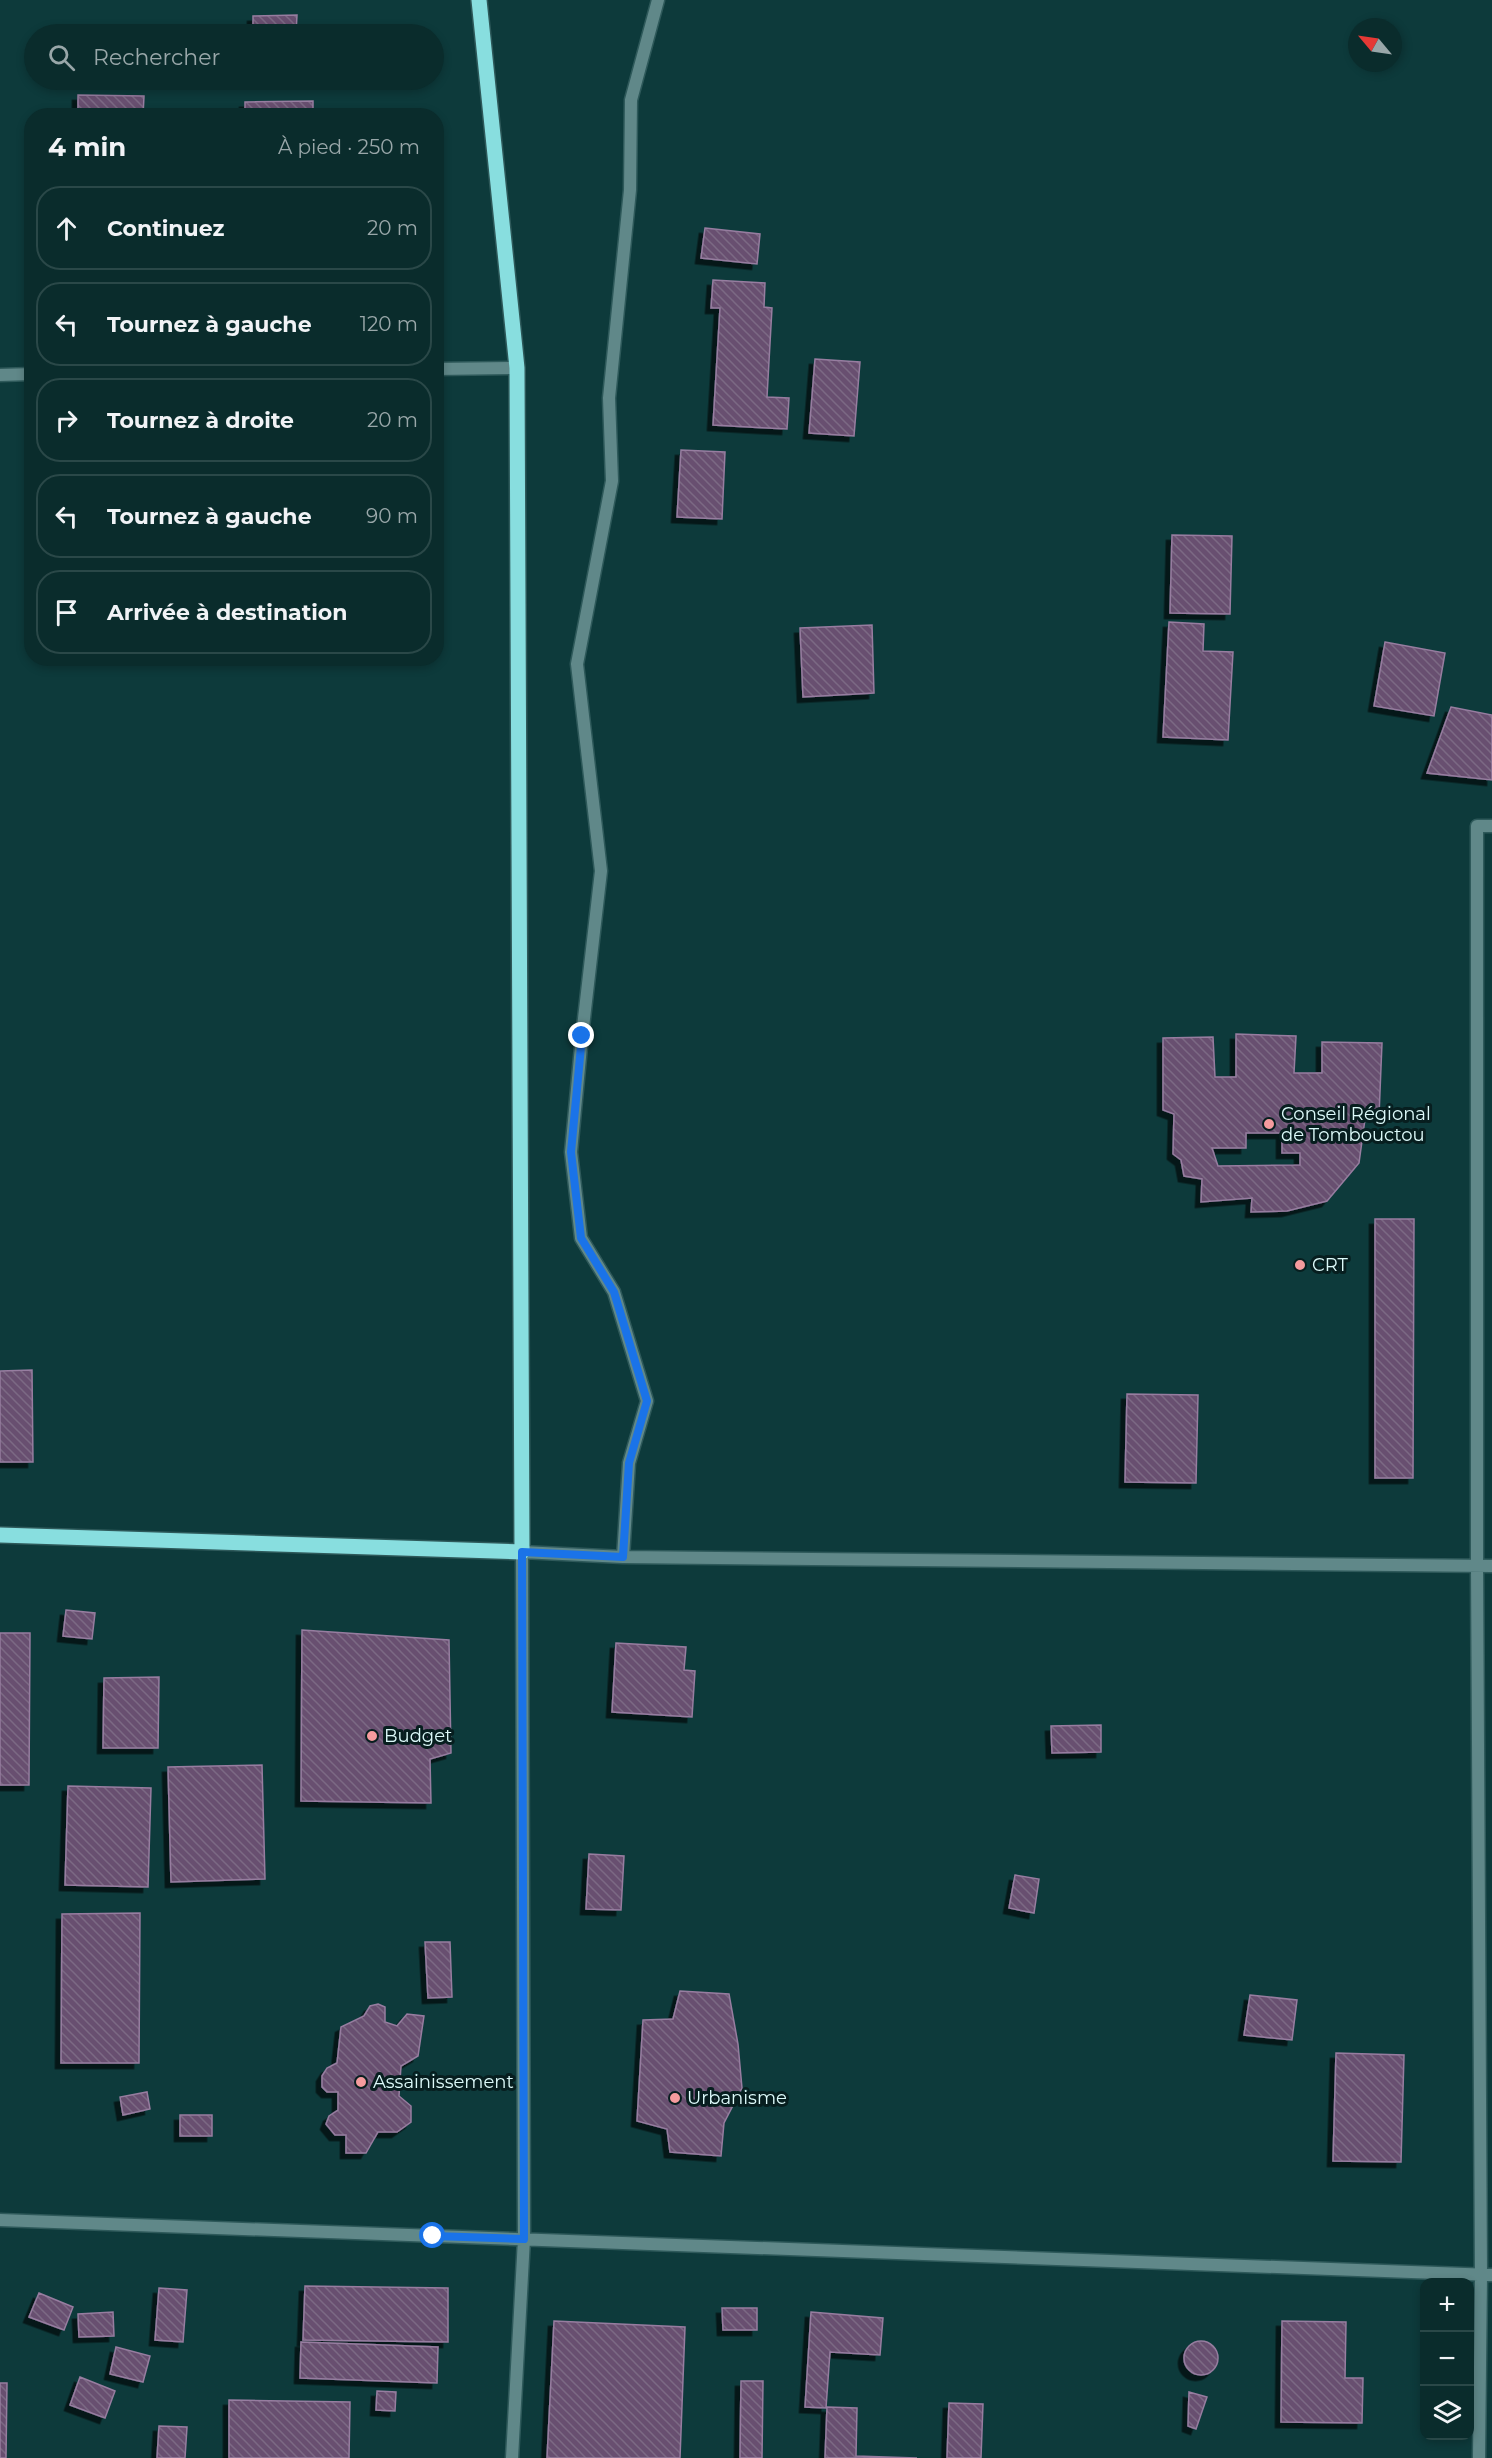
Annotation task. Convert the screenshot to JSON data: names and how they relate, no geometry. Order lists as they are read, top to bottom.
{
  "places": [
    "Conseil Régional de Tombouctou",
    "CRT",
    "Budget",
    "Assainissement",
    "Urbanisme"
  ],
  "north": "top left",
  "page": {
    "search": "Rechercher",
    "heading": ["4 min", "À pied · 250 m"],
    "list": [
      ["Continuez", "20 m"],
      ["Tournez à gauche", "120 m"],
      ["Tournez à droite", "20 m"],
      ["Tournez à gauche", "90 m"],
      "Arrivée à destination"
    ],
    "map_buttons": ["+", "−"]
  }
}
